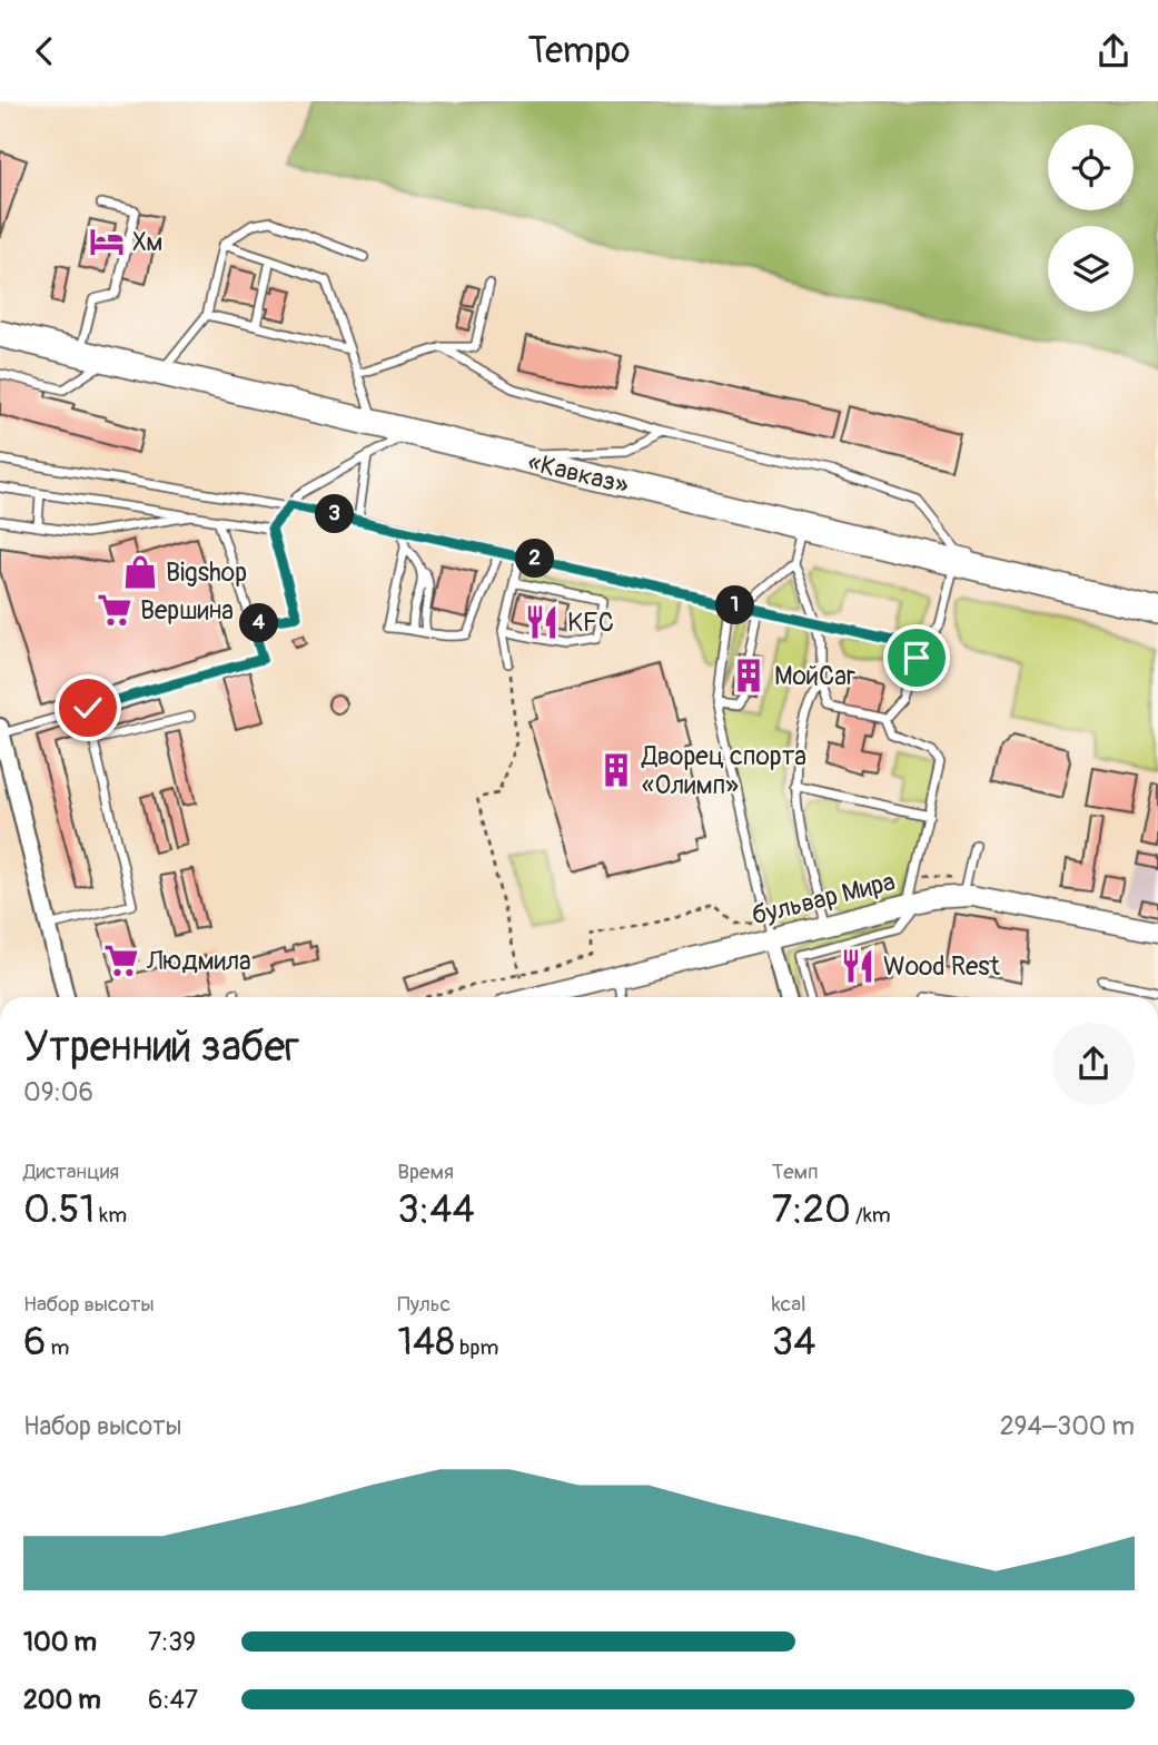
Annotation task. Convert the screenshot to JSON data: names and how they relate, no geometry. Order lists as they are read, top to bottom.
{
  "streets": {
    "highway": ["«Кавказ»"],
    "street": ["бульвар Мира"]
  },
  "places": {
    "hotel": ["Хм"],
    "shop": ["Bigshop"],
    "supermarket": ["Вершина", "Людмила"],
    "restaurant": ["KFC", "Wood Rest"],
    "building": ["МойCar", "Дворец спорта «Олимп»"]
  },
  "page": {
    "header": "Tempo",
    "pins": [
      "3",
      "2",
      "1",
      "4"
    ],
    "heading": ["Утренний забег", "09:06"],
    "stats": [
      ["Дистанция", "0.51 km"],
      ["Время", "3:44"],
      ["Темп", "7:20 /km"],
      ["Набор высоты", "6 m"],
      ["Пульс", "148 bpm"],
      ["kcal", "34"]
    ],
    "chart": ["Набор высоты", "294–300 m"],
    "list": [
      {
        "name": "100 m",
        "note": "7:39"
      },
      {
        "name": "200 m",
        "note": "6:47"
      }
    ]
  }
}
